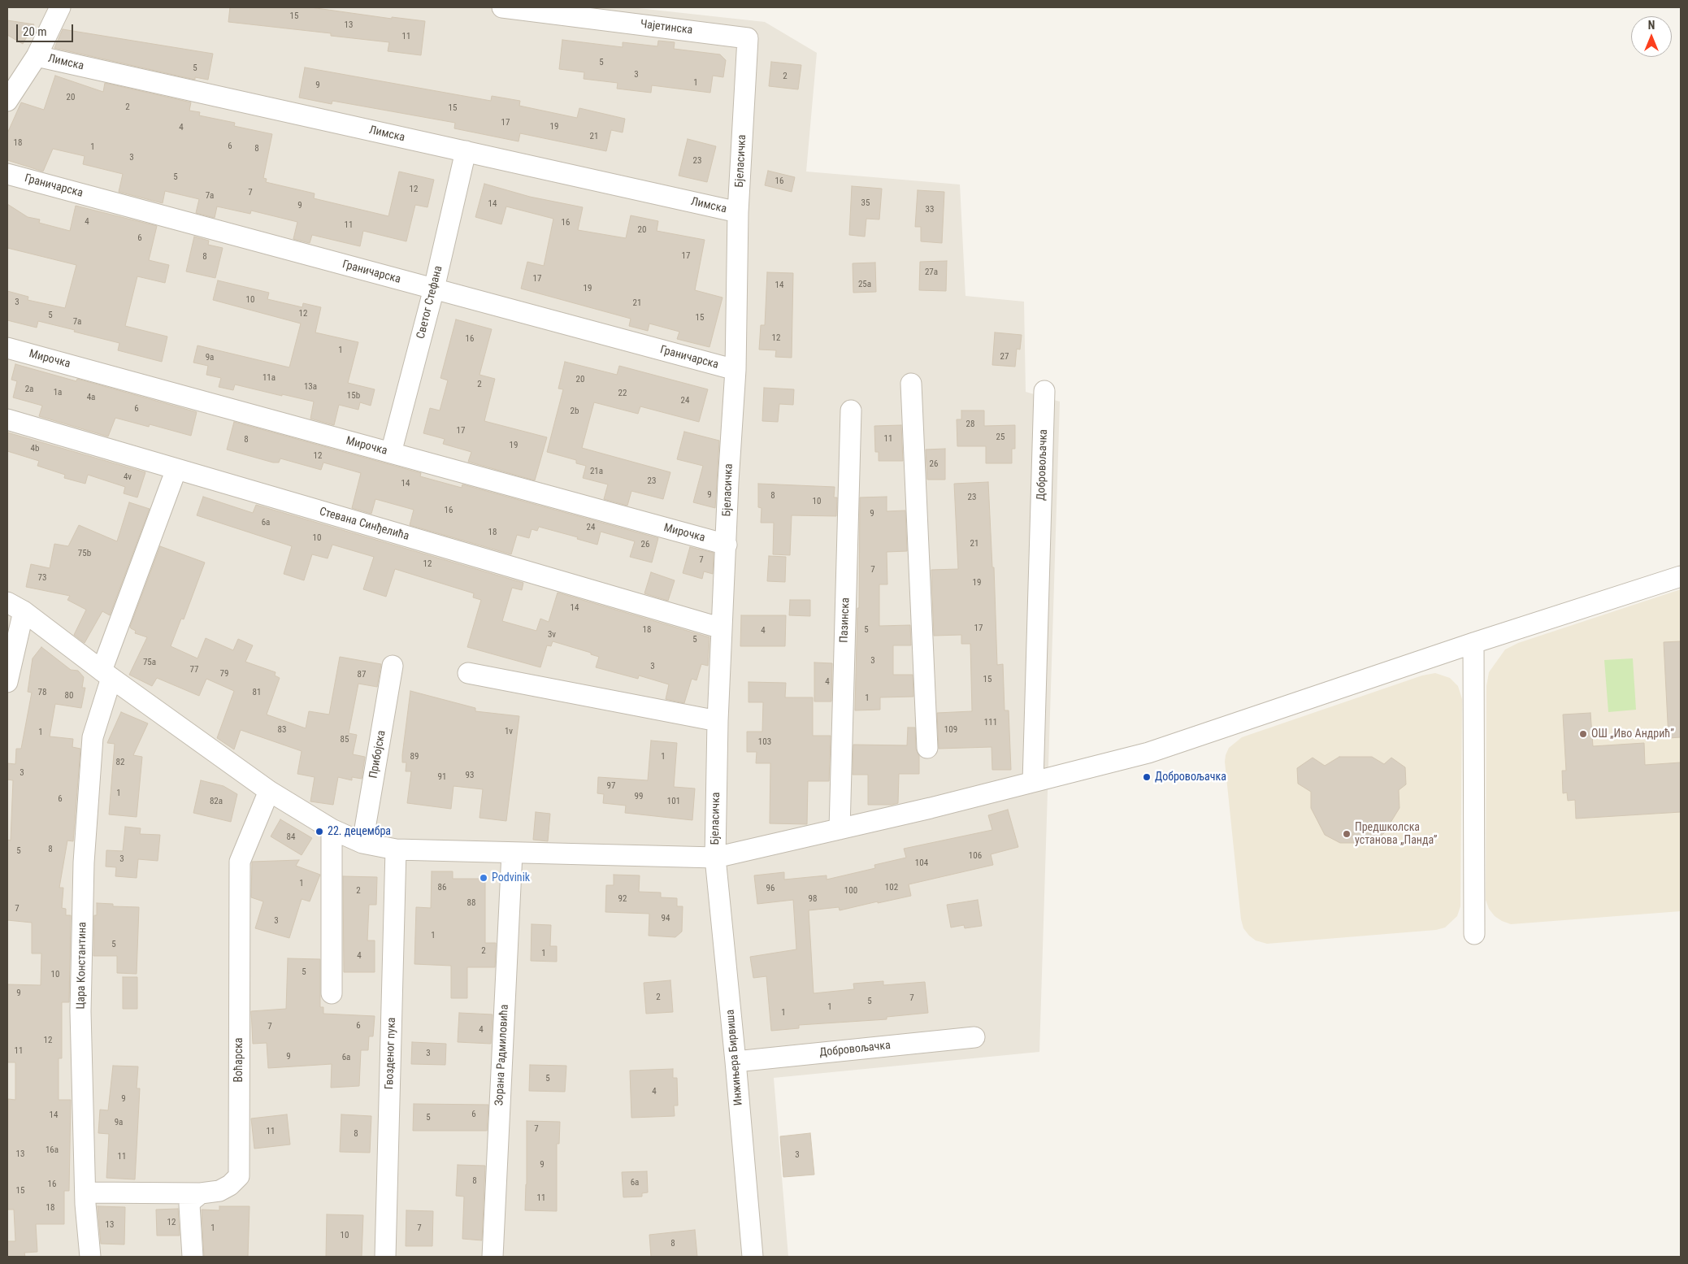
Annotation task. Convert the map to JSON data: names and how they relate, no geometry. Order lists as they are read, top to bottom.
{
  "streets": {
    "street": [
      "Чајетинска",
      "Лимска",
      "Бјеласичка",
      "Граничарска",
      "Светог Стефана",
      "Мирочка",
      "Добровољачка",
      "Стевана Синђелића",
      "Пазинска",
      "Прибојска",
      "Цара Константина",
      "Гвозденог пука",
      "Зорана Радмиловића",
      "Инжињера Бирвиша",
      "Воћарска"
    ]
  },
  "crossings": [
    ["Чајетинска", "Бјеласичка"],
    ["Лимска", "Бјеласичка"],
    ["Лимска", "Светог Стефана"],
    ["Бјеласичка", "Граничарска"],
    ["Бјеласичка", "Мирочка"],
    ["Бјеласичка", "Стевана Синђелића"],
    ["Бјеласичка", "Инжињера Бирвиша"],
    ["Граничарска", "Светог Стефана"],
    ["Светог Стефана", "Мирочка"],
    ["Добровољачка", "Инжињера Бирвиша"],
    ["Стевана Синђелића", "Цара Константина"],
    ["Цара Константина", "Воћарска"]
  ],
  "places": [
    "ОШ „Иво Андрић”",
    "Добровољачка",
    "22. децембра",
    "Предшколска установа „Панда”",
    "Podvinik"
  ],
  "house_numbers": [
    "15",
    "13",
    "11",
    "5",
    "5",
    "3",
    "2",
    "1",
    "9",
    "20",
    "2",
    "15",
    "17",
    "19",
    "4",
    "21",
    "18",
    "6",
    "1",
    "8",
    "3",
    "23",
    "5",
    "16",
    "12",
    "7",
    "7a",
    "35",
    "14",
    "9",
    "33",
    "4",
    "16",
    "11",
    "20",
    "6",
    "17",
    "8",
    "27a",
    "17",
    "25a",
    "14",
    "19",
    "10",
    "3",
    "21",
    "12",
    "5",
    "15",
    "7a",
    "12",
    "16",
    "1",
    "27",
    "9a",
    "11a",
    "20",
    "2",
    "13a",
    "2a",
    "1a",
    "22",
    "15b",
    "4a",
    "24",
    "6",
    "2b",
    "28",
    "17",
    "25",
    "11",
    "8",
    "19",
    "4b",
    "12",
    "26",
    "21a",
    "4v",
    "23",
    "14",
    "9",
    "8",
    "23",
    "10",
    "16",
    "9",
    "6a",
    "24",
    "18",
    "10",
    "21",
    "26",
    "75b",
    "7",
    "12",
    "7",
    "73",
    "19",
    "14",
    "17",
    "18",
    "5",
    "4",
    "3v",
    "5",
    "3",
    "75a",
    "3",
    "77",
    "79",
    "87",
    "15",
    "4",
    "78",
    "81",
    "80",
    "1",
    "111",
    "83",
    "109",
    "1v",
    "1",
    "85",
    "103",
    "89",
    "1",
    "82",
    "3",
    "93",
    "91",
    "97",
    "1",
    "99",
    "6",
    "82a",
    "101",
    "84",
    "8",
    "5",
    "106",
    "3",
    "104",
    "1",
    "86",
    "102",
    "96",
    "2",
    "100",
    "92",
    "98",
    "88",
    "7",
    "94",
    "3",
    "1",
    "5",
    "2",
    "1",
    "4",
    "5",
    "10",
    "9",
    "2",
    "7",
    "5",
    "1",
    "1",
    "6",
    "7",
    "4",
    "12",
    "11",
    "3",
    "9",
    "6a",
    "5",
    "4",
    "9",
    "6",
    "14",
    "5",
    "9a",
    "7",
    "11",
    "8",
    "16a",
    "13",
    "3",
    "11",
    "9",
    "8",
    "6a",
    "16",
    "15",
    "11",
    "18",
    "12",
    "13",
    "1",
    "7",
    "10",
    "8"
  ],
  "scale_bar": "20 m",
  "north": "top"
}
